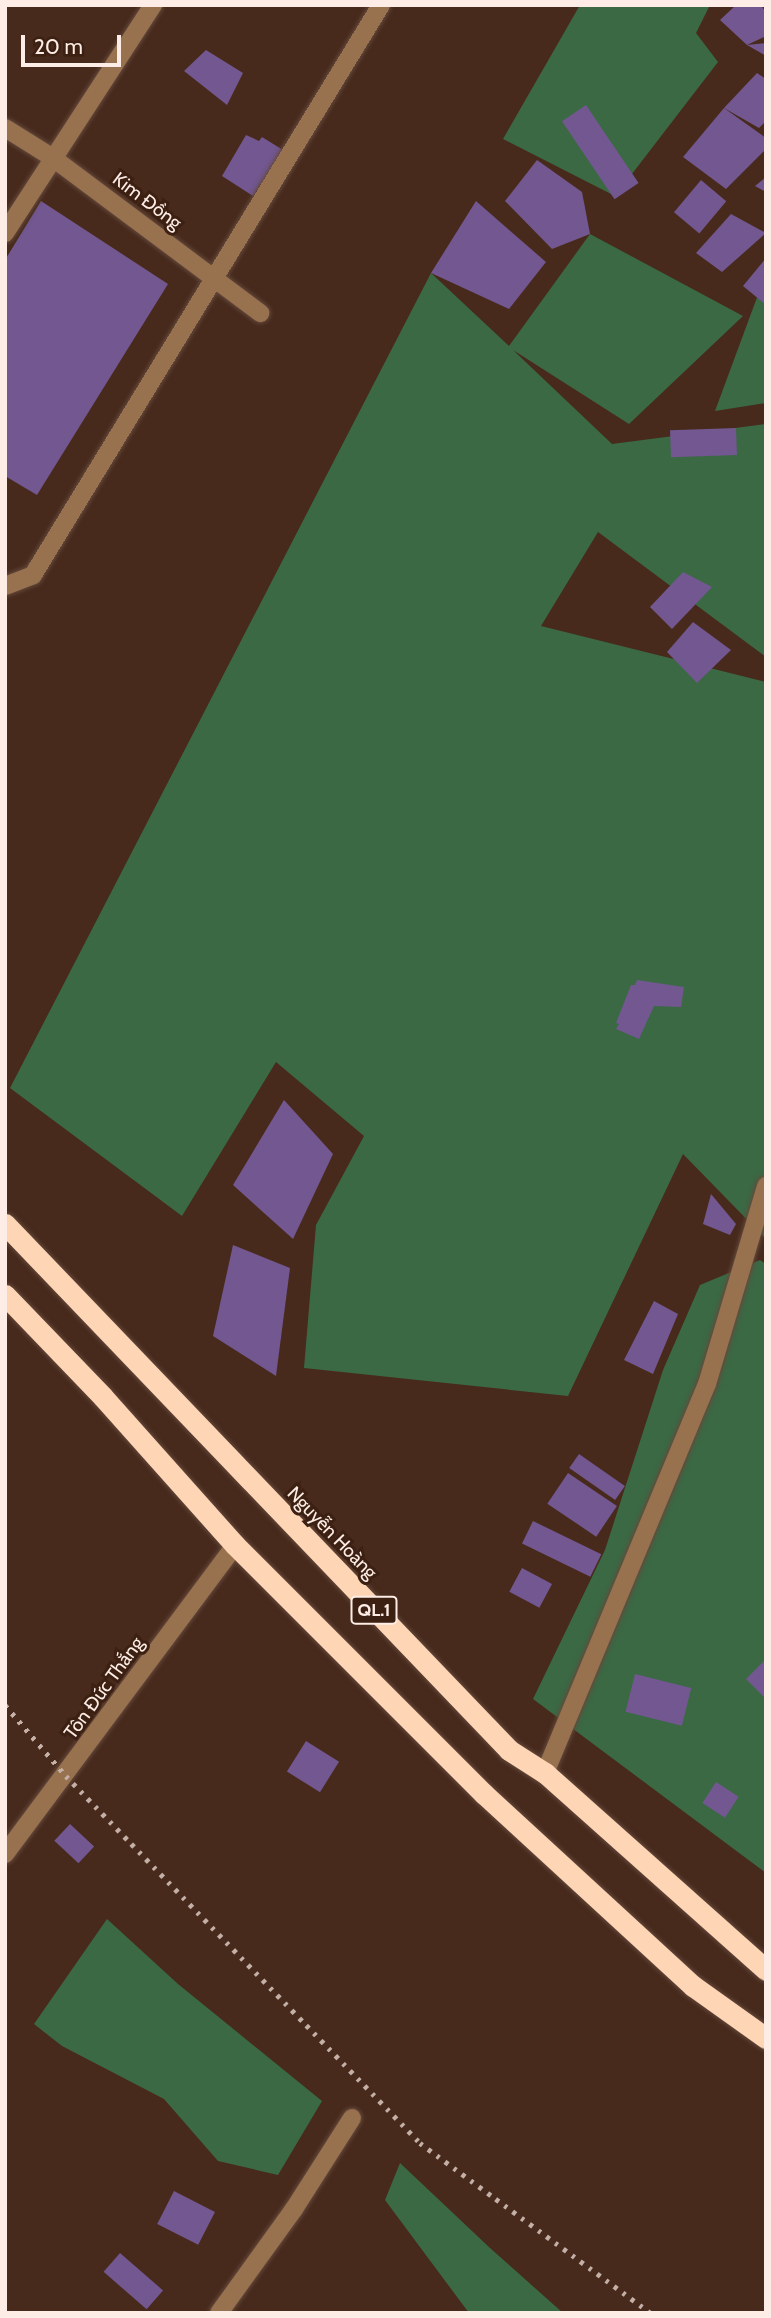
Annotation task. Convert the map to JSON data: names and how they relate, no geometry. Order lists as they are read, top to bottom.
{
  "streets": {
    "highway": ["Nguyễn Hoàng", "QL.1"],
    "street": ["Kim Đồng", "Tôn Đức Thắng"]
  },
  "crossings": [
    ["QL.1", "Tôn Đức Thắng"]
  ],
  "scale_bar": "20 m"
}
